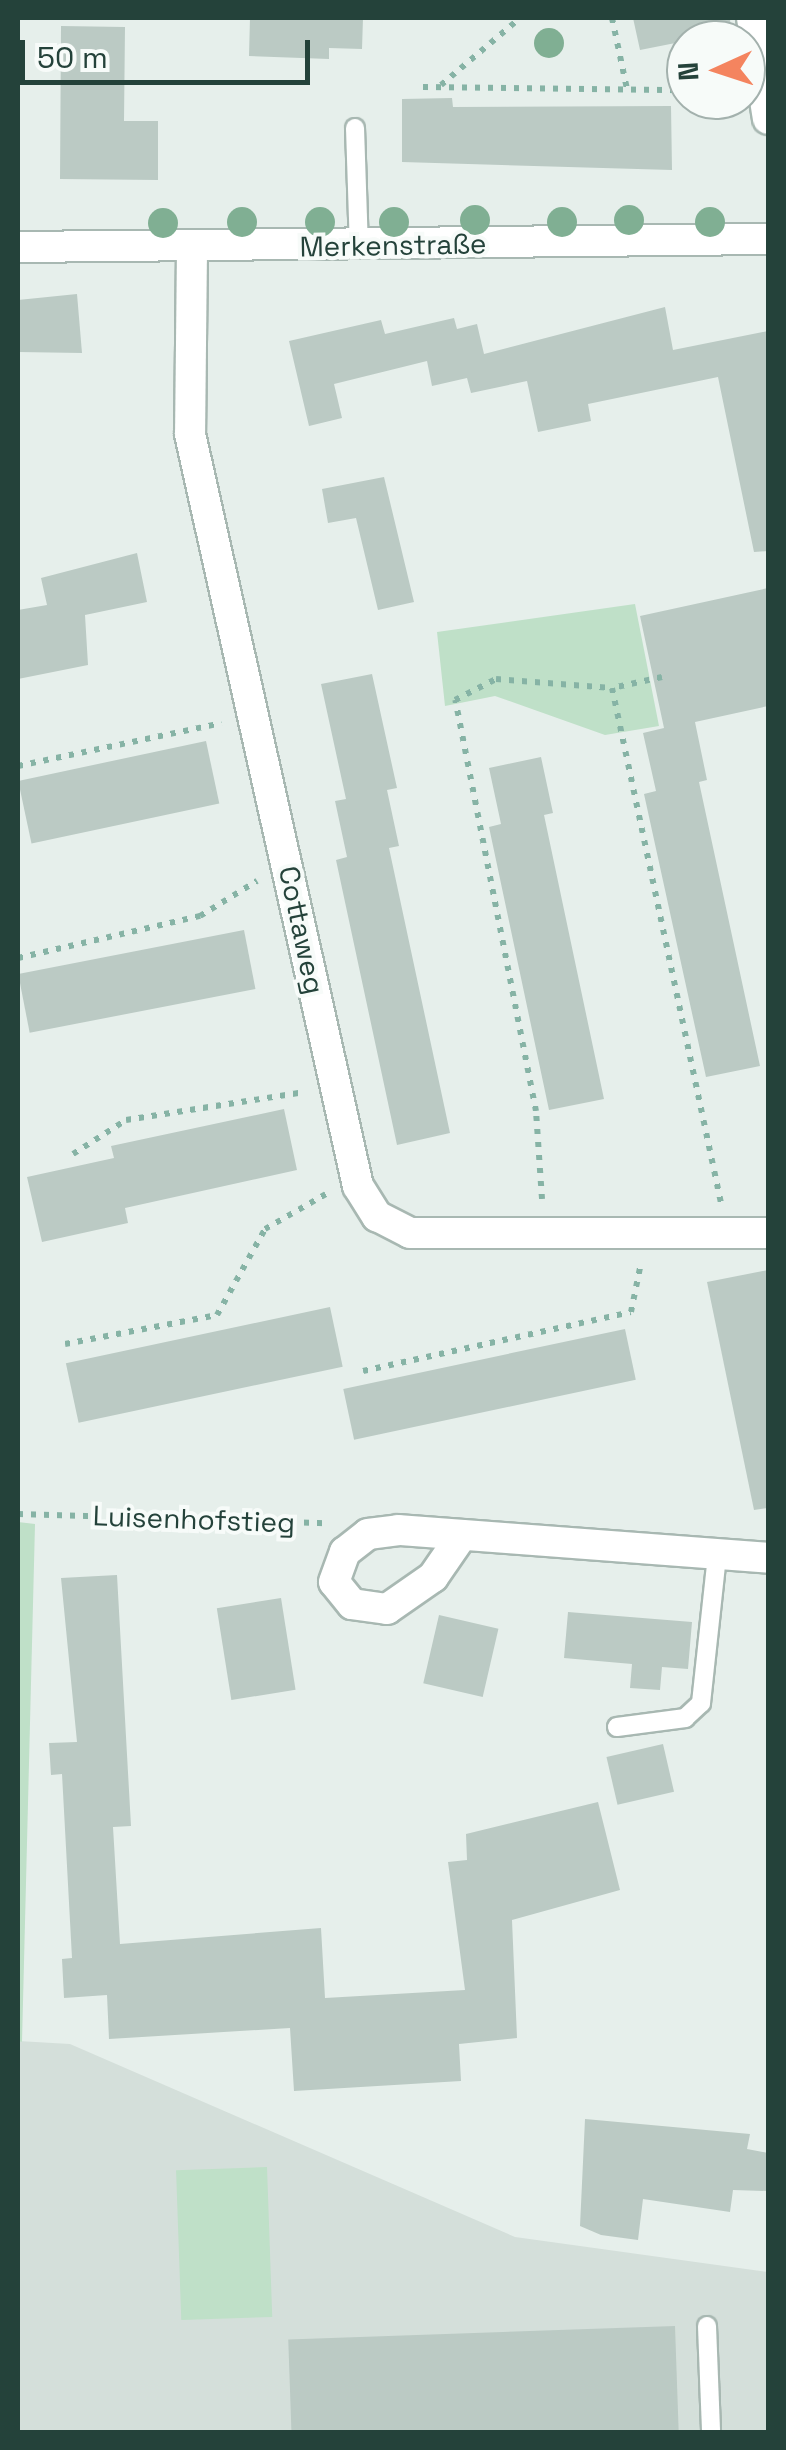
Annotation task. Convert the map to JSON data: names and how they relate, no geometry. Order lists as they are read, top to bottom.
{
  "streets": {
    "street": ["Merkenstraße", "Cottaweg"],
    "path": ["Luisenhofstieg"]
  },
  "crossings": [
    ["Merkenstraße", "Cottaweg"]
  ],
  "scale_bar": "50 m",
  "north": "left"
}
